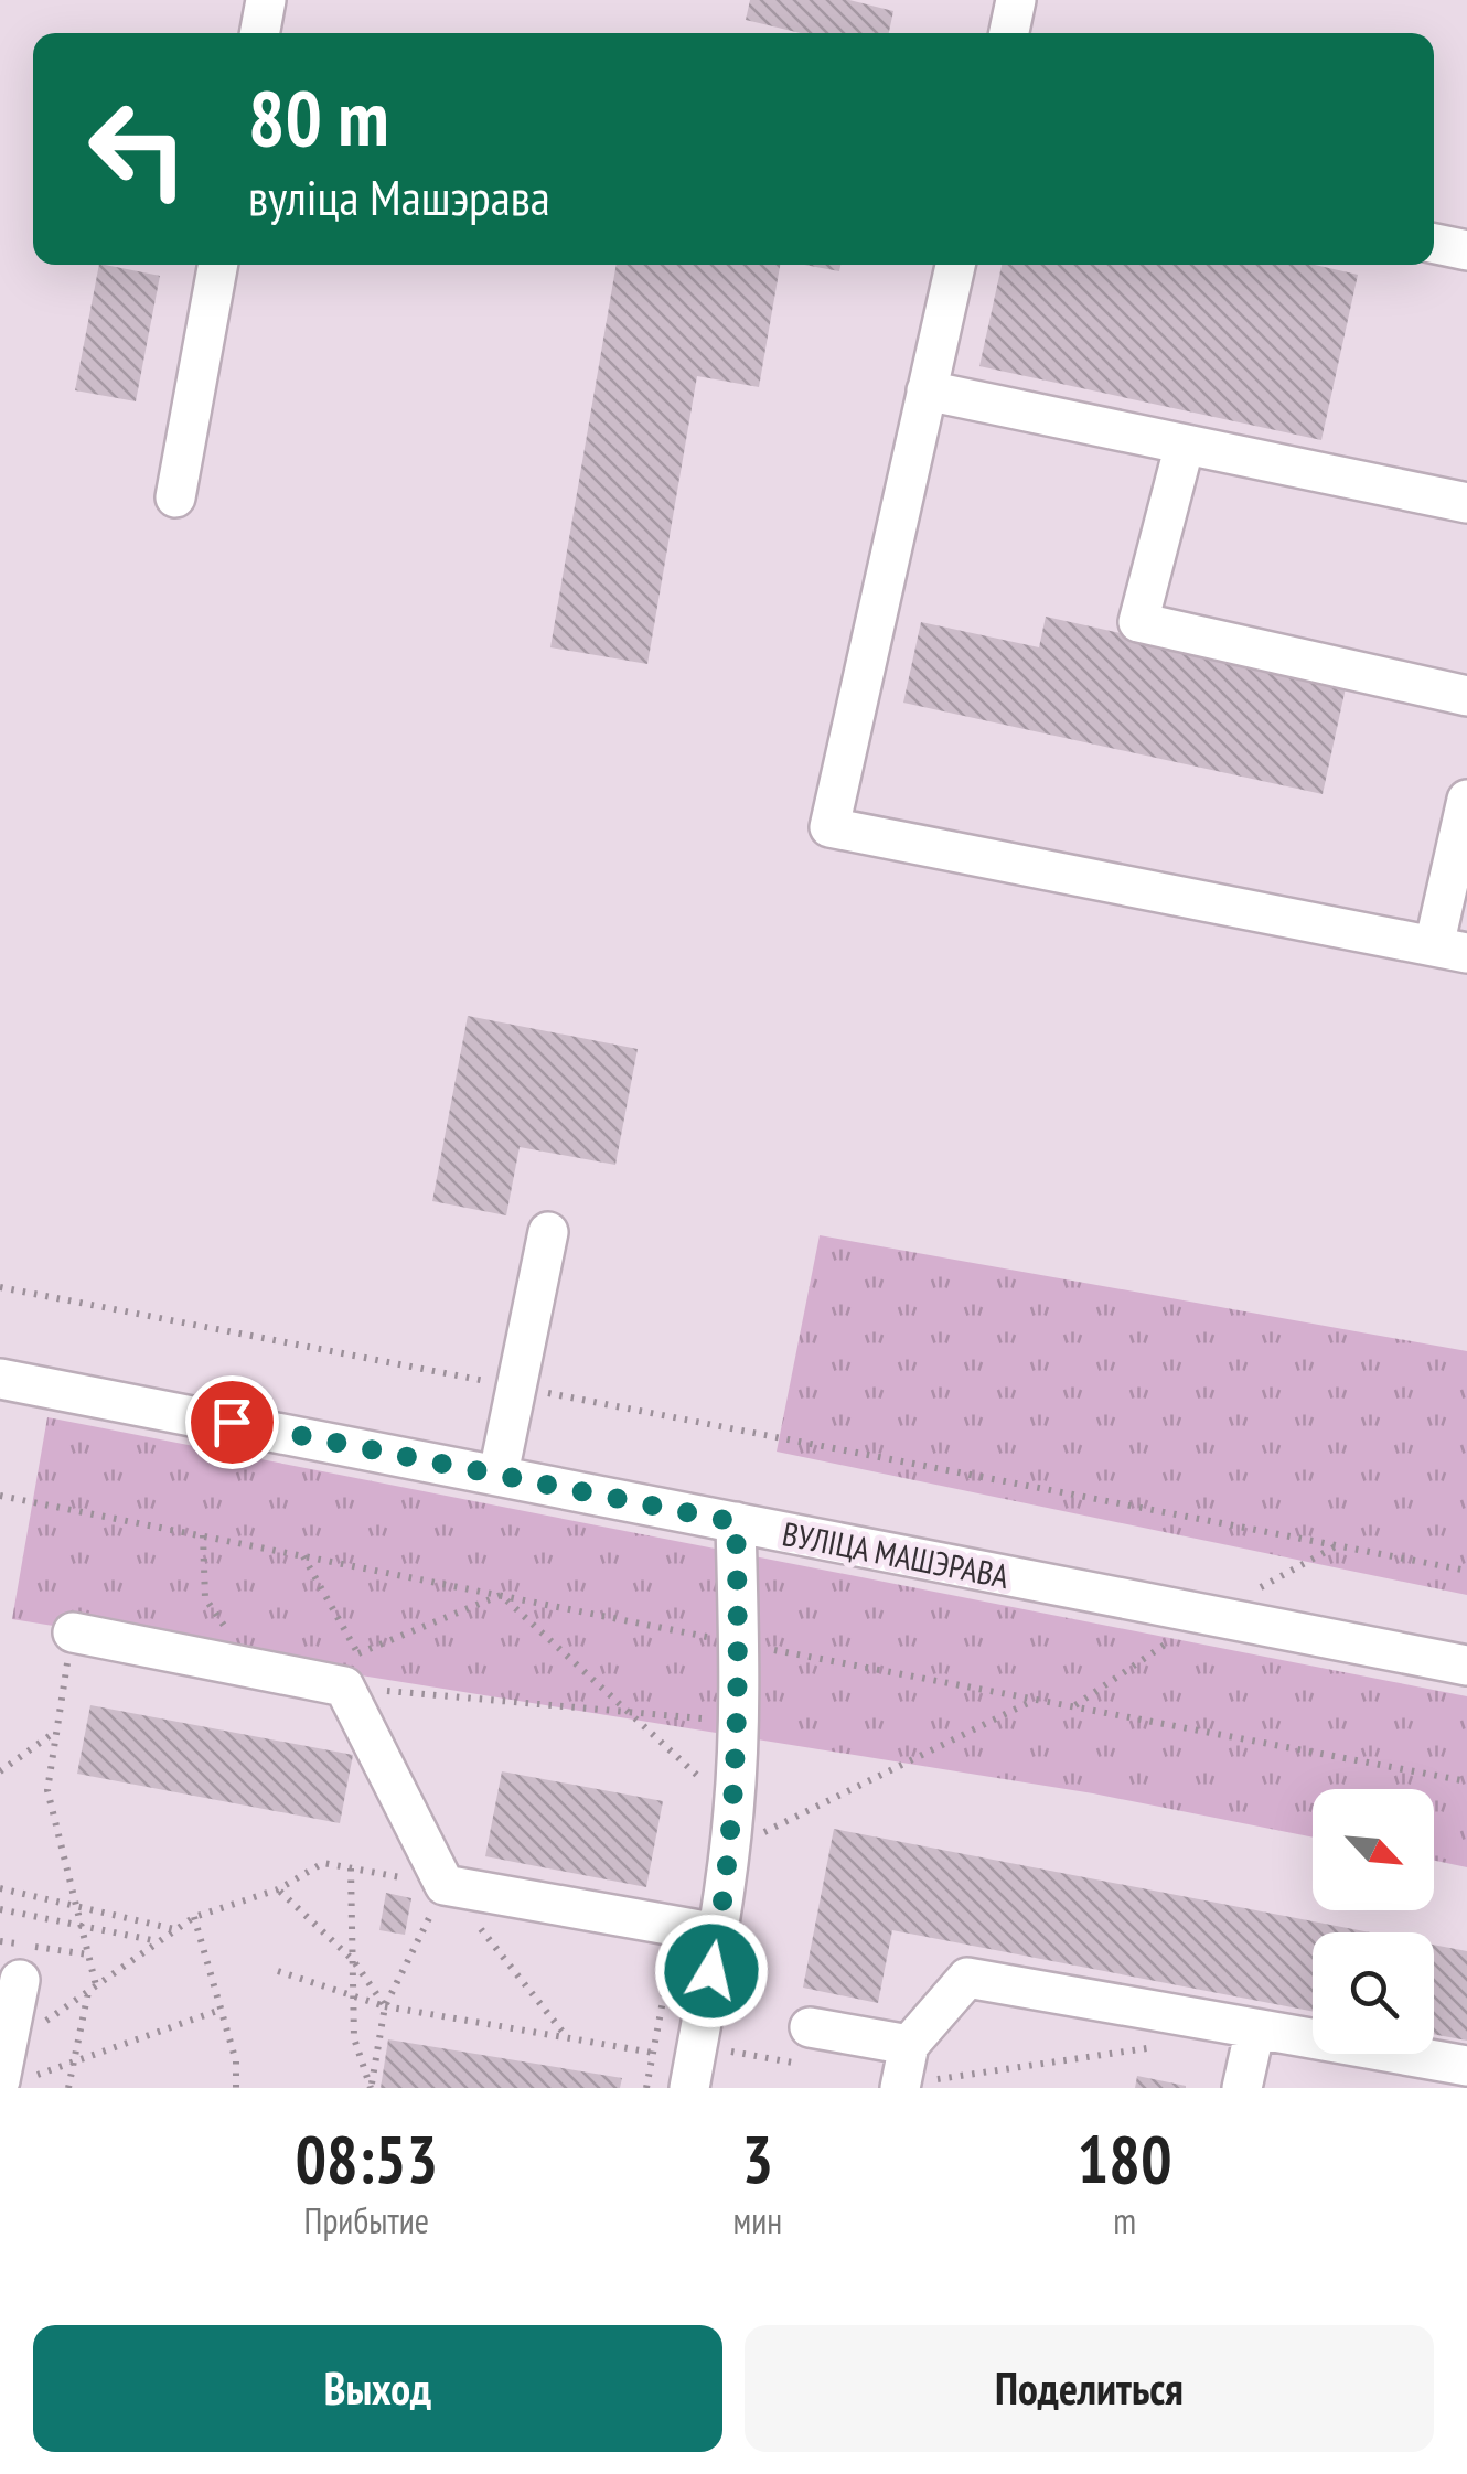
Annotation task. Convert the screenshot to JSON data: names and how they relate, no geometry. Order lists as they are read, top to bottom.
{
  "streets": {
    "street": ["ВУЛІЦА МАШЭРАВА"]
  },
  "north": "bottom right",
  "page": {
    "turn": ["80 m", "вуліца Машэрава"],
    "eta": [
      "08:53",
      "Прибытие",
      "3",
      "мин",
      "180",
      "m"
    ],
    "buttons": ["Выход", "Поделиться"]
  }
}
